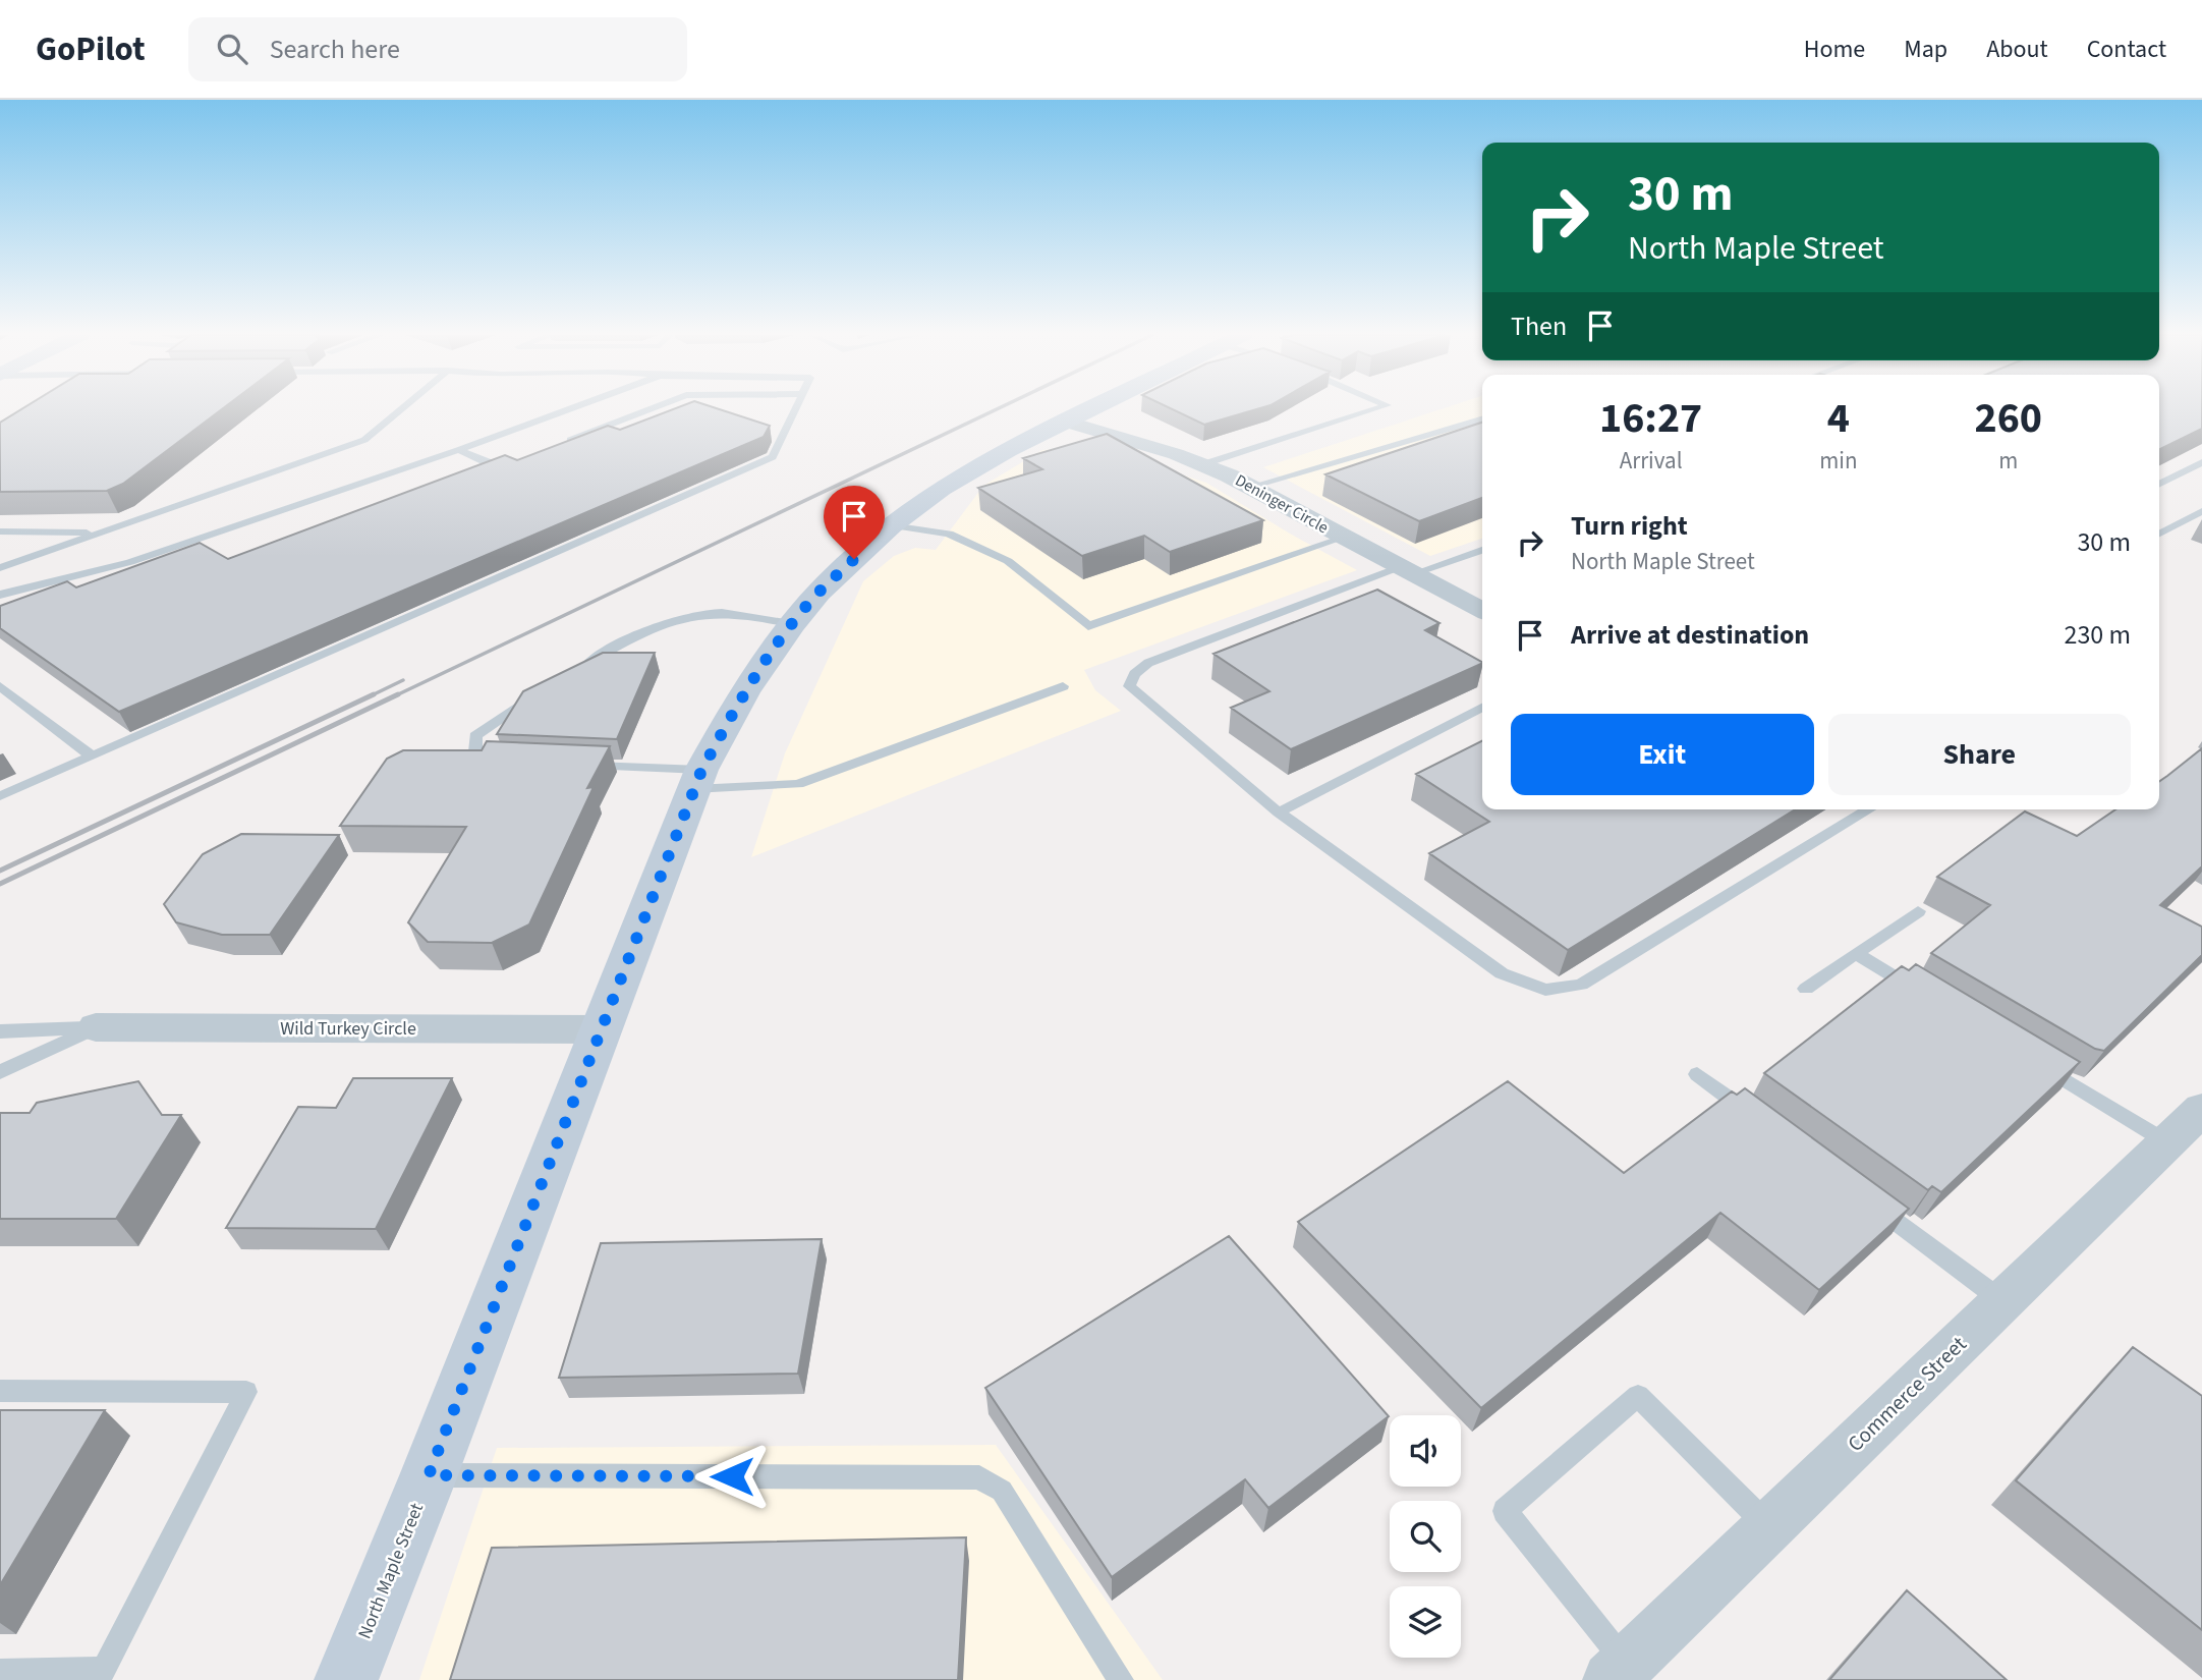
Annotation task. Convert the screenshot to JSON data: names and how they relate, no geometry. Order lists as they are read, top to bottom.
{
  "streets": {
    "main road": ["North Maple Street"],
    "street": ["Deninger Circle", "Wild Turkey Circle", "Commerce Street"]
  },
  "crossings": [
    ["Deninger Circle", "North Maple Street"],
    ["Wild Turkey Circle", "North Maple Street"]
  ],
  "page": {
    "header": "GoPilot",
    "search": "Search here",
    "nav": [
      "Home",
      "Map",
      "About",
      "Contact"
    ],
    "turn": ["30 m", "North Maple Street"],
    "then": "Then",
    "eta": [
      "16:27",
      "Arrival",
      "4",
      "min",
      "260",
      "m"
    ],
    "list": [
      {
        "name": "Turn right",
        "note": "North Maple Street",
        "value": "30 m"
      },
      {
        "name": "Arrive at destination",
        "value": "230 m"
      }
    ],
    "buttons": ["Exit", "Share"]
  }
}
